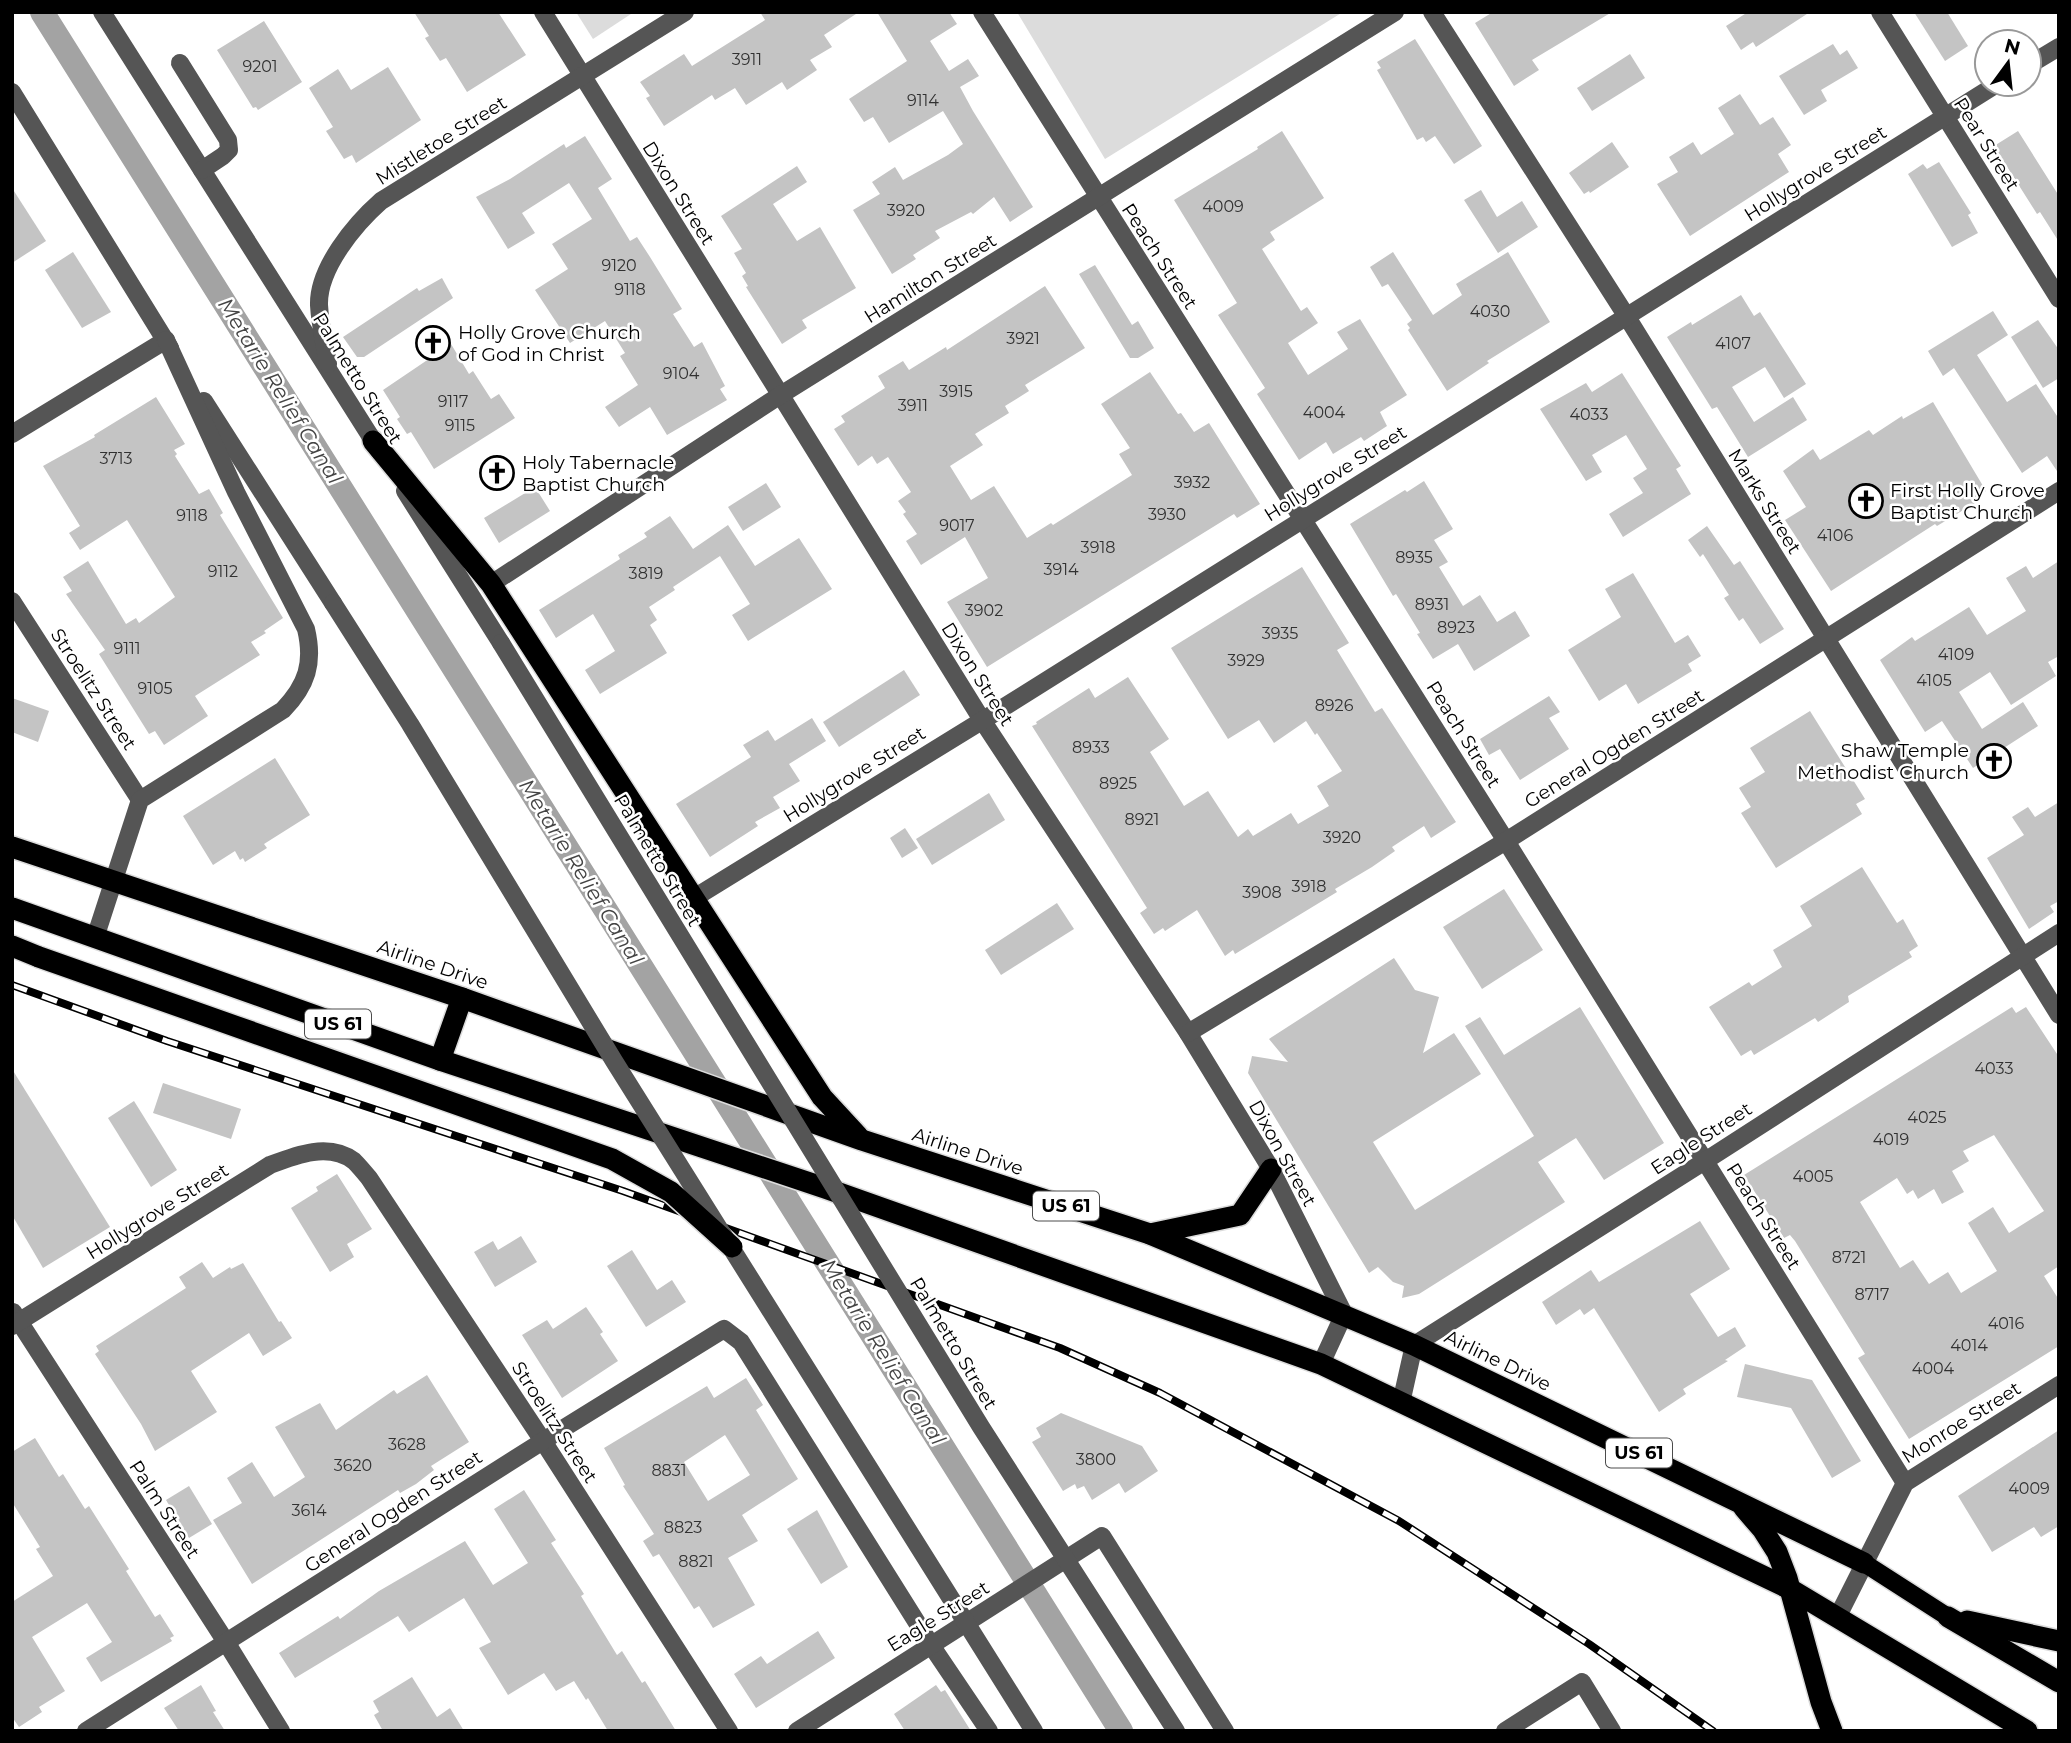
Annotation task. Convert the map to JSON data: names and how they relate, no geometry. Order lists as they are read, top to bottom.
{
  "streets": {
    "highway": ["Airline Drive", "US 61"],
    "street": [
      "Mistletoe Street",
      "Pear Street",
      "Hollygrove Street",
      "Dixon Street",
      "Peach Street",
      "Hamilton Street",
      "Palmetto Street",
      "Marks Street",
      "Stroelitz Street",
      "General Ogden Street",
      "Eagle Street",
      "Monroe Street",
      "Palm Street"
    ]
  },
  "crossings": [
    ["Mistletoe Street", "Dixon Street"],
    ["Mistletoe Street", "Palmetto Street"],
    ["Pear Street", "Hollygrove Street"],
    ["Hollygrove Street", "Dixon Street"],
    ["Hollygrove Street", "Peach Street"],
    ["Hollygrove Street", "Marks Street"],
    ["Hollygrove Street", "Stroelitz Street"],
    ["Hollygrove Street", "Palm Street"],
    ["Dixon Street", "Hamilton Street"],
    ["Dixon Street", "General Ogden Street"],
    ["Dixon Street", "Airline Drive"],
    ["Peach Street", "Hamilton Street"],
    ["Peach Street", "General Ogden Street"],
    ["Peach Street", "Eagle Street"],
    ["Peach Street", "Monroe Street"],
    ["Marks Street", "General Ogden Street"],
    ["Marks Street", "Eagle Street"],
    ["Stroelitz Street", "General Ogden Street"],
    ["General Ogden Street", "Eagle Street"],
    ["General Ogden Street", "Palm Street"],
    ["Airline Drive", "Eagle Street"],
    ["Airline Drive", "Monroe Street"],
    ["US 61", "Monroe Street"]
  ],
  "water": ["Metarie Relief Canal"],
  "places": {
    "church": [
      "Holly Grove Church of God in Christ",
      "Holy Tabernacle Baptist Church",
      "First Holly Grove Baptist Church",
      "Shaw Temple Methodist Church"
    ]
  },
  "house_numbers": [
    "3911",
    "9201",
    "9114",
    "4009",
    "3920",
    "9120",
    "9118",
    "4030",
    "3921",
    "4107",
    "9104",
    "3915",
    "9117",
    "3911",
    "4004",
    "4033",
    "9115",
    "3713",
    "3932",
    "3930",
    "9118",
    "9017",
    "4106",
    "3918",
    "8935",
    "3914",
    "9112",
    "3819",
    "8931",
    "3902",
    "8923",
    "3935",
    "9111",
    "4109",
    "3929",
    "4105",
    "9105",
    "8926",
    "8933",
    "8925",
    "8921",
    "3920",
    "3918",
    "3908",
    "4033",
    "4025",
    "4019",
    "4005",
    "8721",
    "8717",
    "4016",
    "4014",
    "4004",
    "3628",
    "3800",
    "3620",
    "8831",
    "4009",
    "3614",
    "8823",
    "8821"
  ],
  "north": "top"
}
